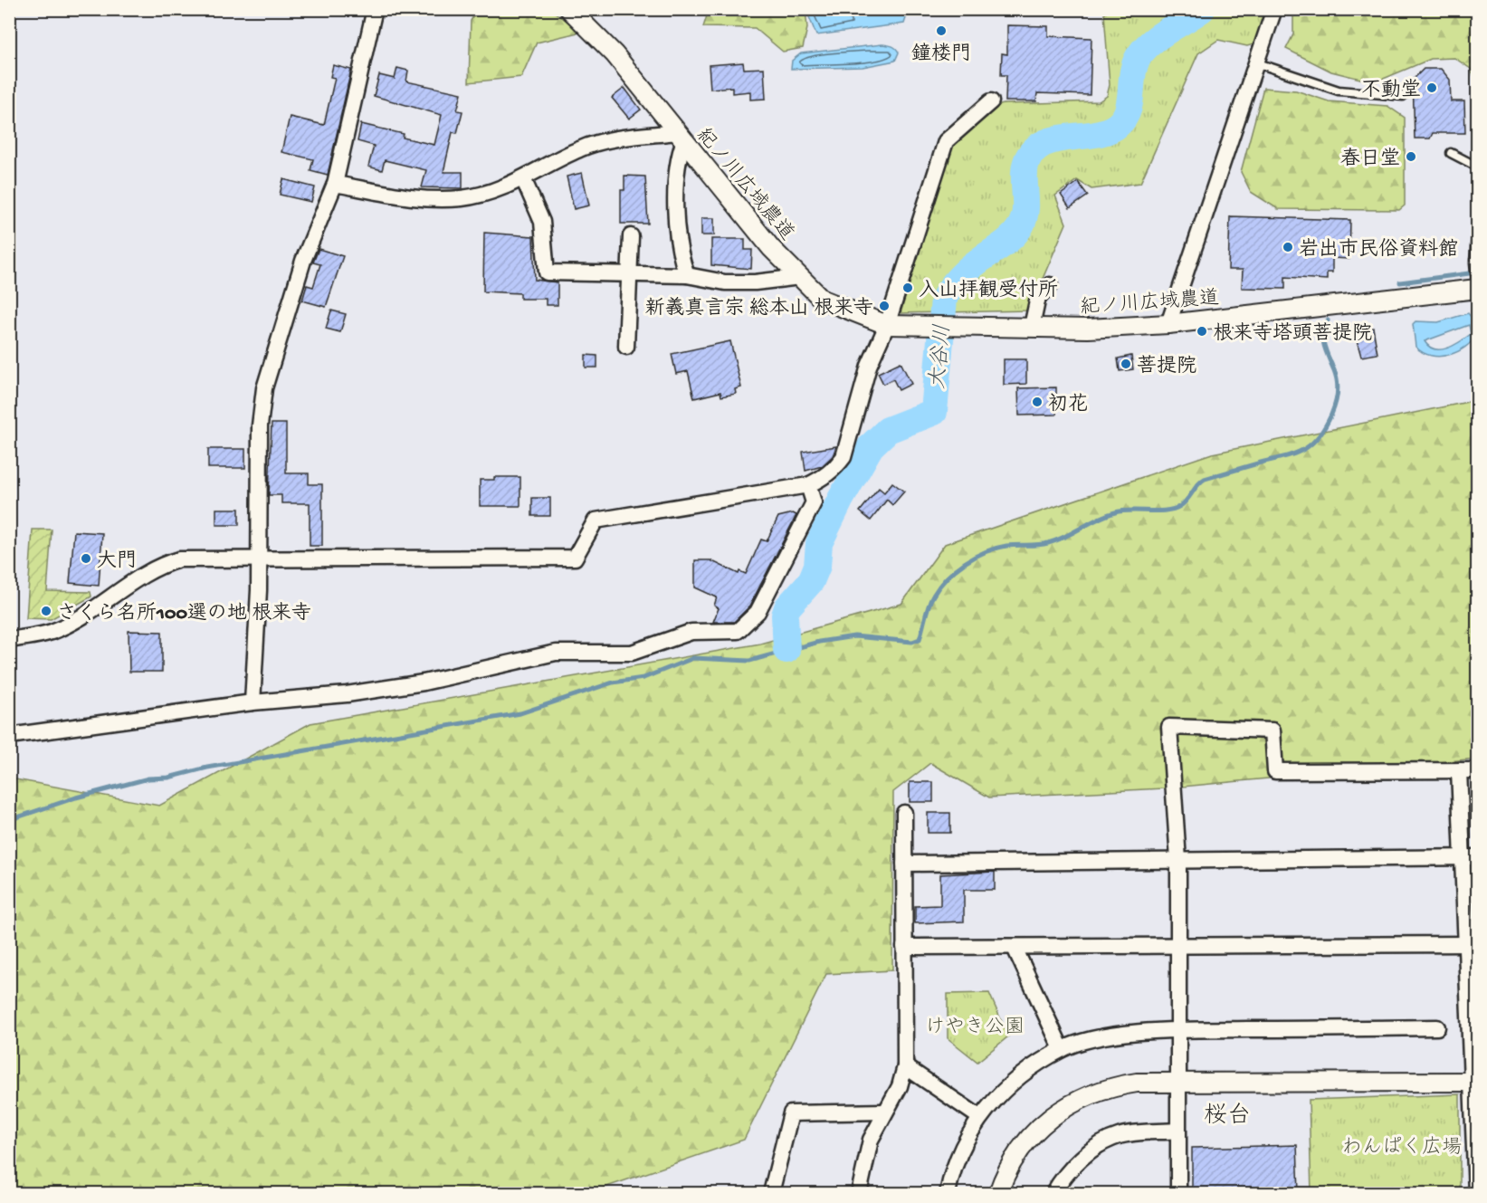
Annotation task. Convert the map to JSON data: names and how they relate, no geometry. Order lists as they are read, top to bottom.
{
  "streets": {
    "street": ["紀ノ川広域農道"]
  },
  "districts": ["桜台"],
  "water": ["大谷川"],
  "parks": ["けやき公園", "わんぱく広場"],
  "places": [
    "鐘楼門",
    "不動堂",
    "春日堂",
    "岩出市民俗資料館",
    "入山拝観受付所",
    "新義真言宗 総本山 根来寺",
    "根来寺塔頭菩提院",
    "菩提院",
    "初花",
    "大門",
    "さくら名所100選の地 根来寺"
  ]
}
